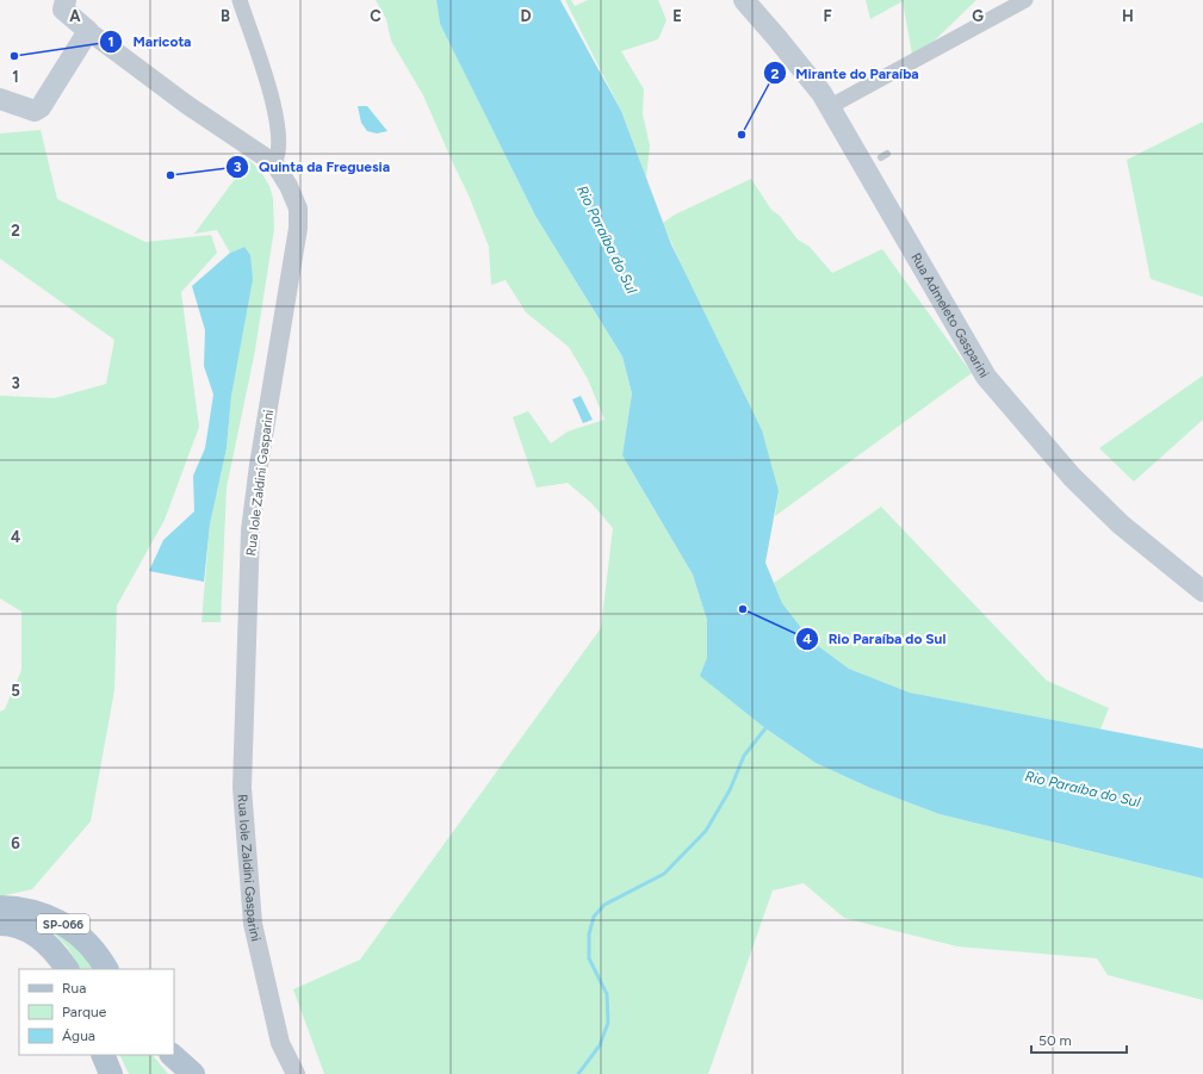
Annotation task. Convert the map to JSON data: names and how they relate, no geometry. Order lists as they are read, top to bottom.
{
  "streets": {
    "main road": ["Rua Admeleto Gasparini", "Rua Iole Zaldini Gasparini", "SP-066"]
  },
  "water": ["Rio Paraíba do Sul"],
  "places": [
    "Maricota",
    "Mirante do Paraíba",
    "Quinta da Freguesia",
    "Rio Paraíba do Sul"
  ],
  "legend": ["Rua", "Parque", "Água"],
  "scale_bar": "50 m",
  "grid": {
    "columns": [
      "A",
      "B",
      "C",
      "D",
      "E",
      "F",
      "G",
      "H"
    ],
    "rows": [
      "1",
      "2",
      "3",
      "4",
      "5",
      "6"
    ]
  }
}
